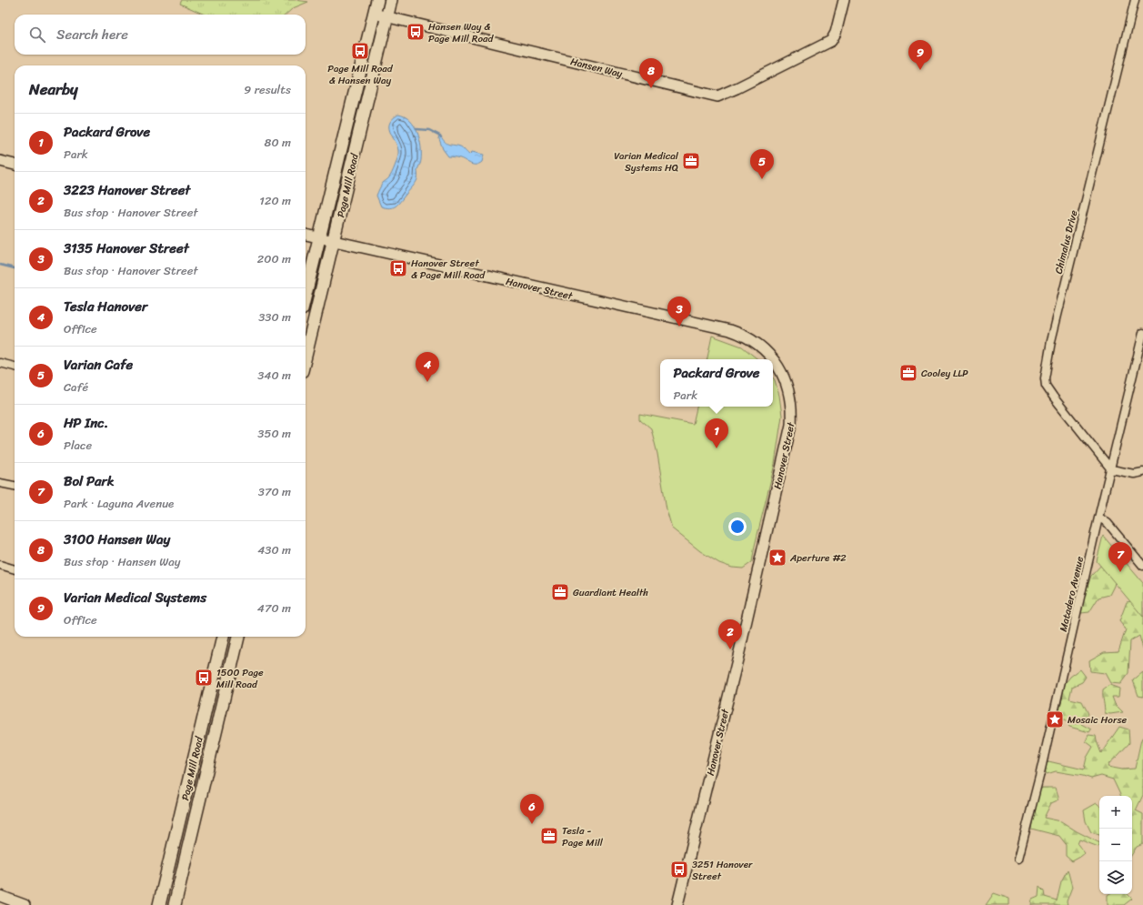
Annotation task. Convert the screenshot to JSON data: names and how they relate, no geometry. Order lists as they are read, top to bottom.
{
  "streets": {
    "main road": ["Page Mill Road"],
    "street": [
      "Hansen Way",
      "Chimalus Drive",
      "Hanover Street",
      "Matadero Avenue"
    ]
  },
  "crossings": [
    ["Hansen Way", "Page Mill Road"],
    ["Page Mill Road", "Hanover Street"],
    ["Chimalus Drive", "Matadero Avenue"]
  ],
  "places": {
    "bus stop": [
      "Hansen Way & Page Mill Road",
      "Page Mill Road & Hansen Way",
      "Hanover Street & Page Mill Road",
      "1500 Page Mill Road",
      "3251 Hanover Street"
    ],
    "office": [
      "Varian Medical Systems HQ",
      "Cooley LLP",
      "Guardiant Health",
      "Tesla - Page Mill"
    ],
    "place": ["Aperture #2", "Mosaic Horse"]
  },
  "page": {
    "search": "Search here",
    "pins": [
      "9",
      "8",
      "5",
      "3",
      "4",
      "1",
      "7",
      "2",
      "6"
    ],
    "heading": ["Nearby", "9 results"],
    "list": [
      {
        "mark": "1",
        "name": "Packard Grove",
        "note": "Park",
        "value": "80 m"
      },
      {
        "mark": "2",
        "name": "3223 Hanover Street",
        "note": "Bus stop · Hanover Street",
        "value": "120 m"
      },
      {
        "mark": "3",
        "name": "3135 Hanover Street",
        "note": "Bus stop · Hanover Street",
        "value": "200 m"
      },
      {
        "mark": "4",
        "name": "Tesla Hanover",
        "note": "Office",
        "value": "330 m"
      },
      {
        "mark": "5",
        "name": "Varian Cafe",
        "note": "Café",
        "value": "340 m"
      },
      {
        "mark": "6",
        "name": "HP Inc.",
        "note": "Place",
        "value": "350 m"
      },
      {
        "mark": "7",
        "name": "Bol Park",
        "note": "Park · Laguna Avenue",
        "value": "370 m"
      },
      {
        "mark": "8",
        "name": "3100 Hansen Way",
        "note": "Bus stop · Hansen Way",
        "value": "430 m"
      },
      {
        "mark": "9",
        "name": "Varian Medical Systems",
        "note": "Office",
        "value": "470 m"
      }
    ],
    "popup": ["Packard Grove", "Park"],
    "map_buttons": ["+", "−"]
  }
}
